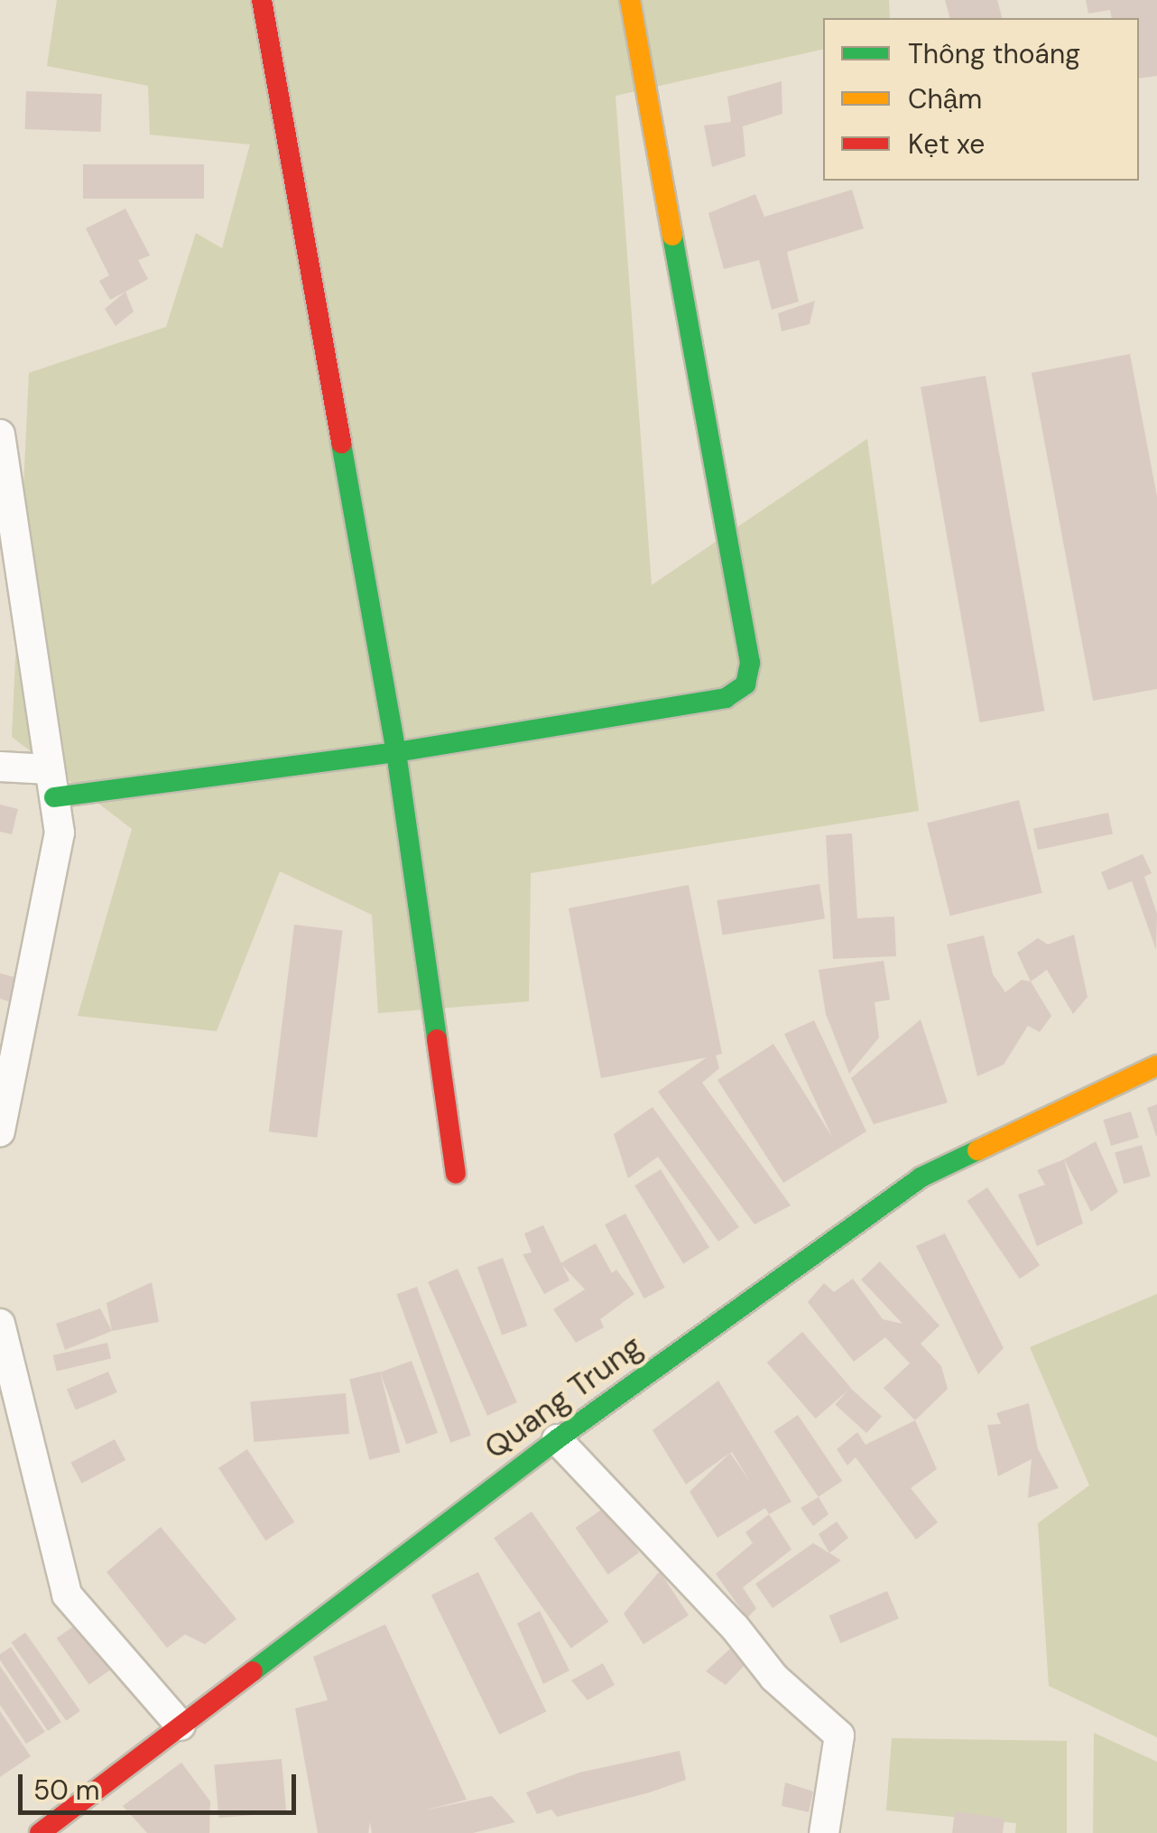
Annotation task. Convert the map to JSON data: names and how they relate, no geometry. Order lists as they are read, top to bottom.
{
  "streets": {
    "street": ["Quang Trung"]
  },
  "legend": ["Thông thoáng", "Chậm", "Kẹt xe"],
  "scale_bar": "50 m"
}
